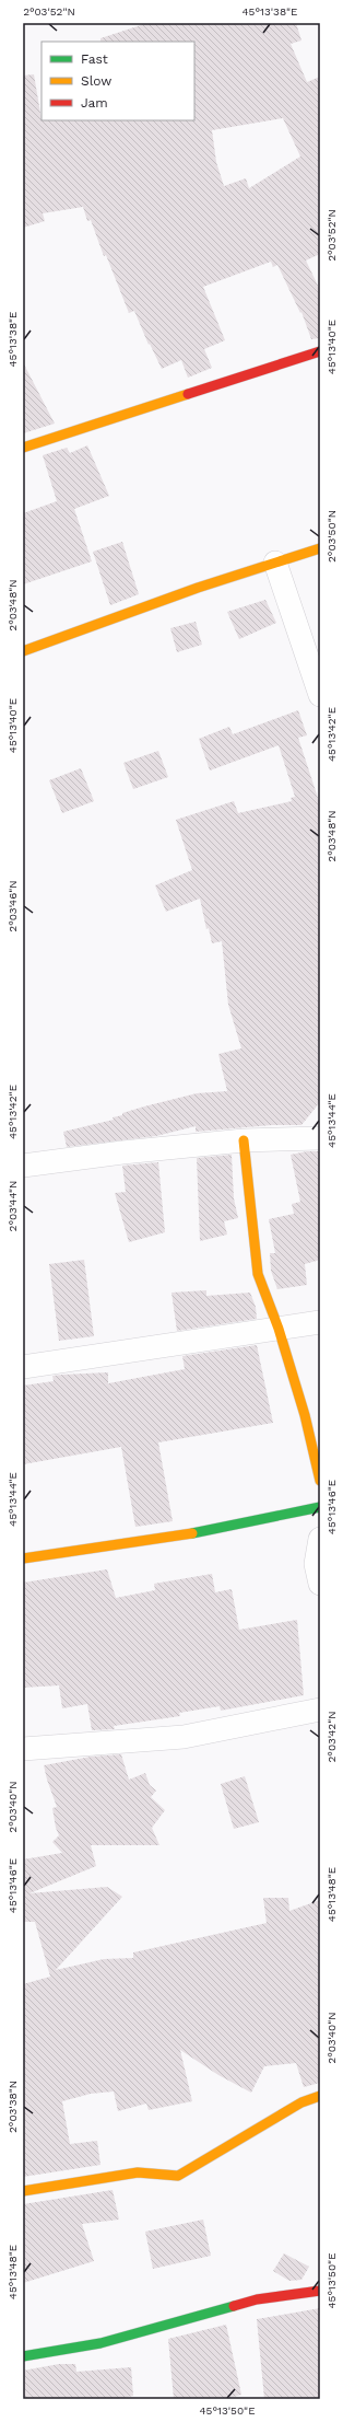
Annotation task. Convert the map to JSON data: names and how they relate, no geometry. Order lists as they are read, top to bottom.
{
  "legend": ["Fast", "Slow", "Jam"],
  "coordinates": [
    "2°03'52\"N",
    "45°13'38\"E",
    "45°13'40\"E",
    "2°03'50\"N",
    "2°03'48\"N",
    "45°13'42\"E",
    "2°03'46\"N",
    "45°13'44\"E",
    "2°03'44\"N",
    "45°13'46\"E",
    "2°03'42\"N",
    "2°03'40\"N",
    "45°13'48\"E",
    "2°03'38\"N",
    "45°13'50\"E"
  ]
}
